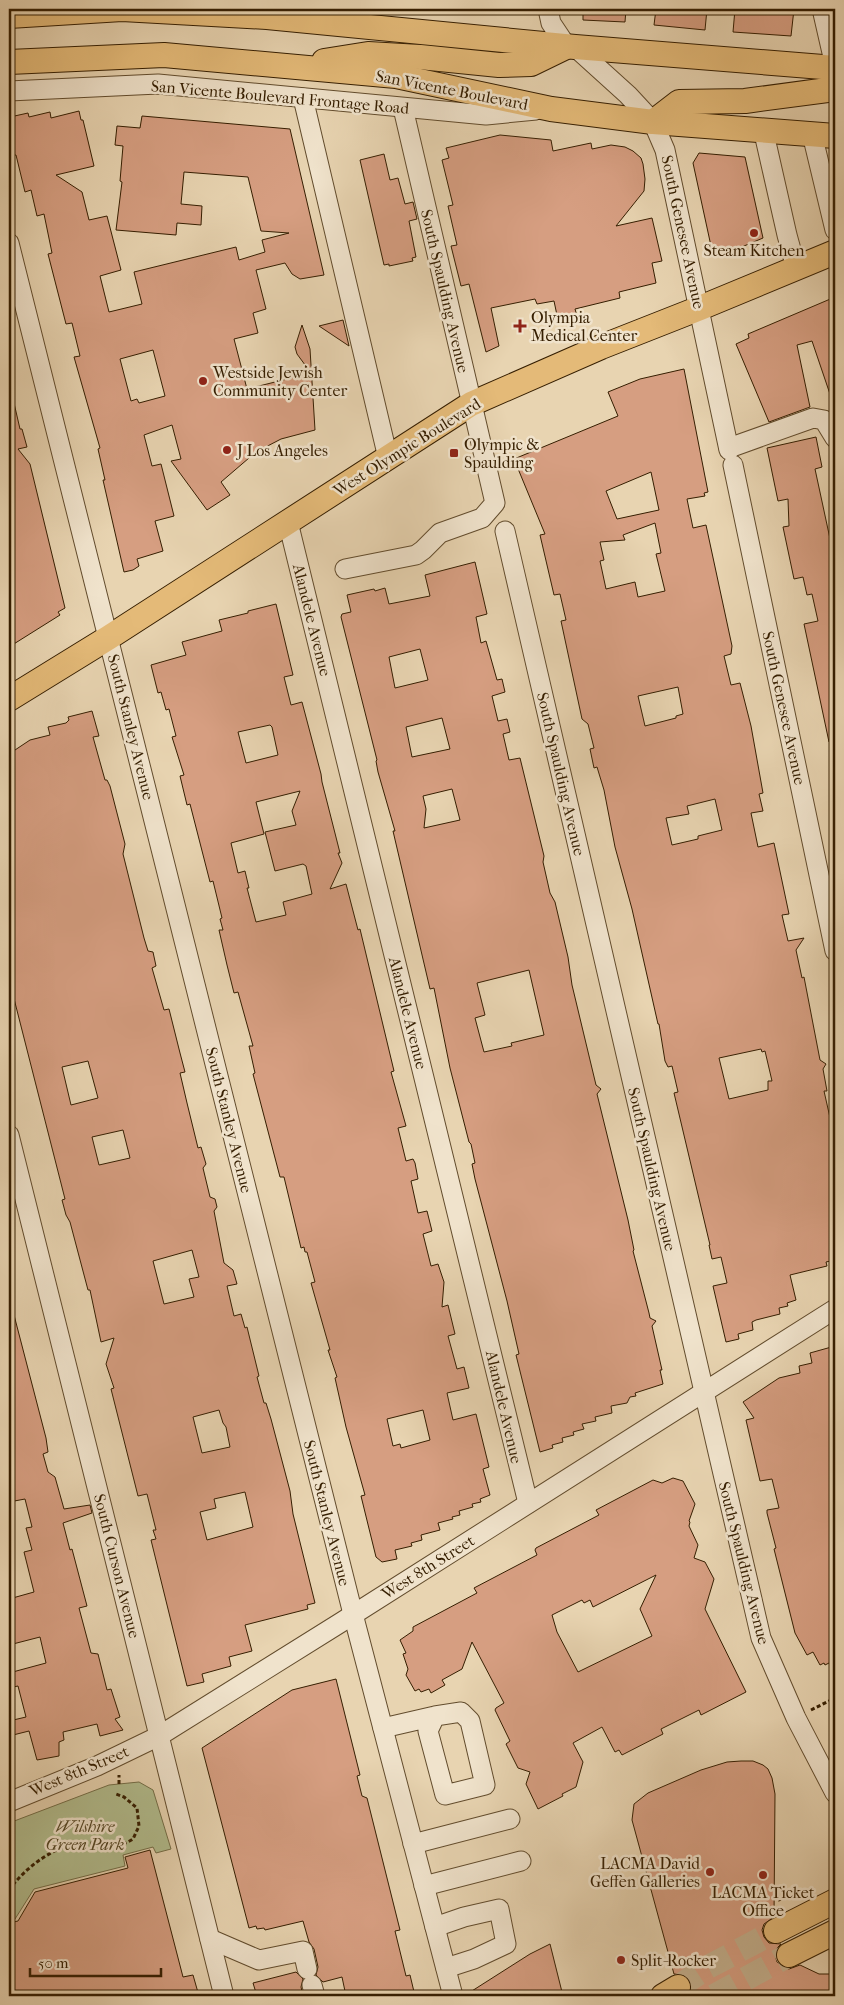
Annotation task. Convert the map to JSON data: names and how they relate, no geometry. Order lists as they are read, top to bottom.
{
  "streets": {
    "main road": ["San Vicente Boulevard", "West Olympic Boulevard"],
    "street": [
      "San Vicente Boulevard Frontage Road",
      "South Genesee Avenue",
      "South Spaulding Avenue",
      "Alandele Avenue",
      "South Stanley Avenue",
      "South Curson Avenue",
      "West 8th Street"
    ]
  },
  "crossings": [
    ["San Vicente Boulevard", "San Vicente Boulevard Frontage Road"],
    ["San Vicente Boulevard", "South Genesee Avenue"],
    ["San Vicente Boulevard Frontage Road", "South Spaulding Avenue"],
    ["South Genesee Avenue", "West Olympic Boulevard"],
    ["South Spaulding Avenue", "West Olympic Boulevard"],
    ["South Spaulding Avenue", "West 8th Street"],
    ["West Olympic Boulevard", "Alandele Avenue"],
    ["West Olympic Boulevard", "South Stanley Avenue"],
    ["Alandele Avenue", "West 8th Street"],
    ["South Stanley Avenue", "West 8th Street"],
    ["South Curson Avenue", "West 8th Street"]
  ],
  "parks": ["Wilshire Green Park"],
  "places": {
    "other": [
      "Steam Kitchen",
      "Westside Jewish Community Center",
      "J Los Angeles",
      "LACMA David Geffen Galleries",
      "LACMA Ticket Office",
      "Split-Rocker"
    ],
    "health": ["Olympia Medical Center"],
    "transit": ["Olympic & Spaulding"]
  },
  "scale_bar": "50 m"
}
